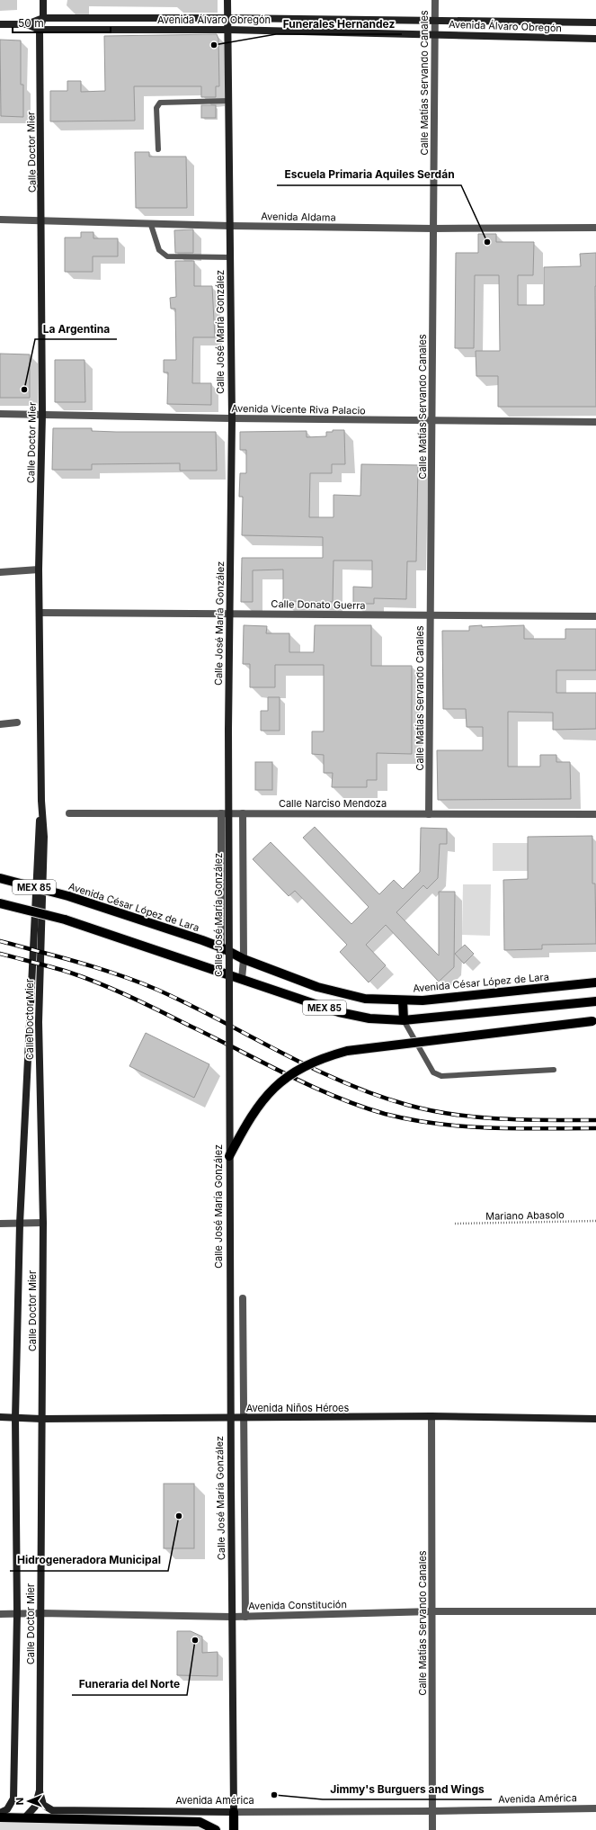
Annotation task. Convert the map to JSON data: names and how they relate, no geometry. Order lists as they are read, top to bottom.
{
  "streets": {
    "main road": [
      "Avenida Álvaro Obregón",
      "Calle Doctor Mier",
      "Calle José María González",
      "MEX 85",
      "Avenida César López de Lara",
      "Avenida Niños Héroes",
      "Avenida América"
    ],
    "street": [
      "Calle Matías Servando Canales",
      "Avenida Aldama",
      "Avenida Vicente Riva Palacio",
      "Calle Donato Guerra",
      "Calle Narciso Mendoza",
      "Avenida Constitución"
    ],
    "path": ["Mariano Abasolo"]
  },
  "crossings": [
    ["Avenida Álvaro Obregón", "Calle Matías Servando Canales"],
    ["Avenida Álvaro Obregón", "Calle Doctor Mier"],
    ["Avenida Álvaro Obregón", "Calle José María González"],
    ["Calle Matías Servando Canales", "Avenida Aldama"],
    ["Calle Matías Servando Canales", "Avenida Vicente Riva Palacio"],
    ["Calle Matías Servando Canales", "Calle Donato Guerra"],
    ["Calle Matías Servando Canales", "Calle Narciso Mendoza"],
    ["Calle Matías Servando Canales", "Avenida Niños Héroes"],
    ["Calle Matías Servando Canales", "Avenida Constitución"],
    ["Calle Matías Servando Canales", "Avenida América"],
    ["Calle Doctor Mier", "Avenida Aldama"],
    ["Calle Doctor Mier", "Avenida Vicente Riva Palacio"],
    ["Calle Doctor Mier", "Calle Donato Guerra"],
    ["Calle Doctor Mier", "Avenida Niños Héroes"],
    ["Calle Doctor Mier", "Avenida Constitución"],
    ["Calle Doctor Mier", "Avenida América"],
    ["Avenida Aldama", "Calle José María González"],
    ["Calle José María González", "Avenida Vicente Riva Palacio"],
    ["Calle José María González", "Calle Donato Guerra"],
    ["Calle José María González", "Avenida Constitución"],
    ["Calle José María González", "Avenida América"]
  ],
  "places": [
    "Funerales Hernandez",
    "Escuela Primaria Aquiles Serdán",
    "La Argentina",
    "Hidrogeneradora Municipal",
    "Funeraria del Norte",
    "Jimmy's Burguers and Wings"
  ],
  "scale_bar": "50 m",
  "north": "left"
}
